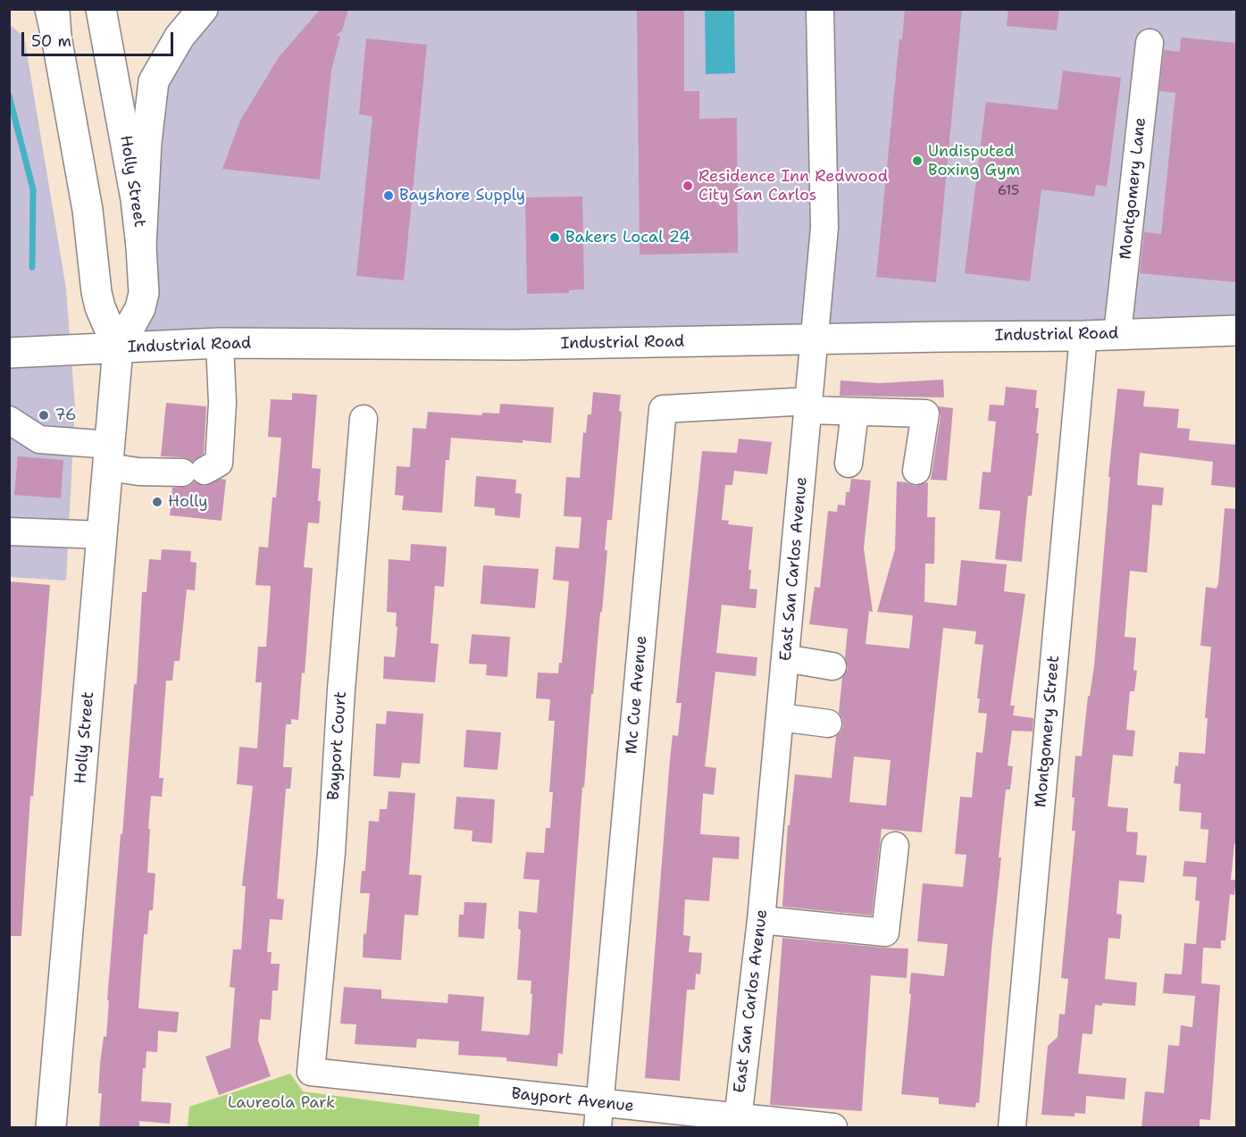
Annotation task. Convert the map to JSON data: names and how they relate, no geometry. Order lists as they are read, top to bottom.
{
  "streets": {
    "main road": ["Holly Street", "Industrial Road"],
    "street": [
      "Montgomery Lane",
      "East San Carlos Avenue",
      "Mc Cue Avenue",
      "Montgomery Street",
      "Bayport Court",
      "Bayport Avenue"
    ]
  },
  "crossings": [
    ["Holly Street", "Industrial Road"],
    ["Montgomery Lane", "Industrial Road"],
    ["Industrial Road", "East San Carlos Avenue"],
    ["Industrial Road", "Montgomery Street"],
    ["East San Carlos Avenue", "Mc Cue Avenue"],
    ["East San Carlos Avenue", "Bayport Avenue"],
    ["Mc Cue Avenue", "Bayport Avenue"],
    ["Bayport Court", "Bayport Avenue"]
  ],
  "parks": ["Laureola Park"],
  "places": [
    "Undisputed Boxing Gym",
    "Residence Inn Redwood City San Carlos",
    "Bayshore Supply",
    "Bakers Local 24",
    "76",
    "Holly"
  ],
  "house_numbers": ["615"],
  "scale_bar": "50 m"
}
